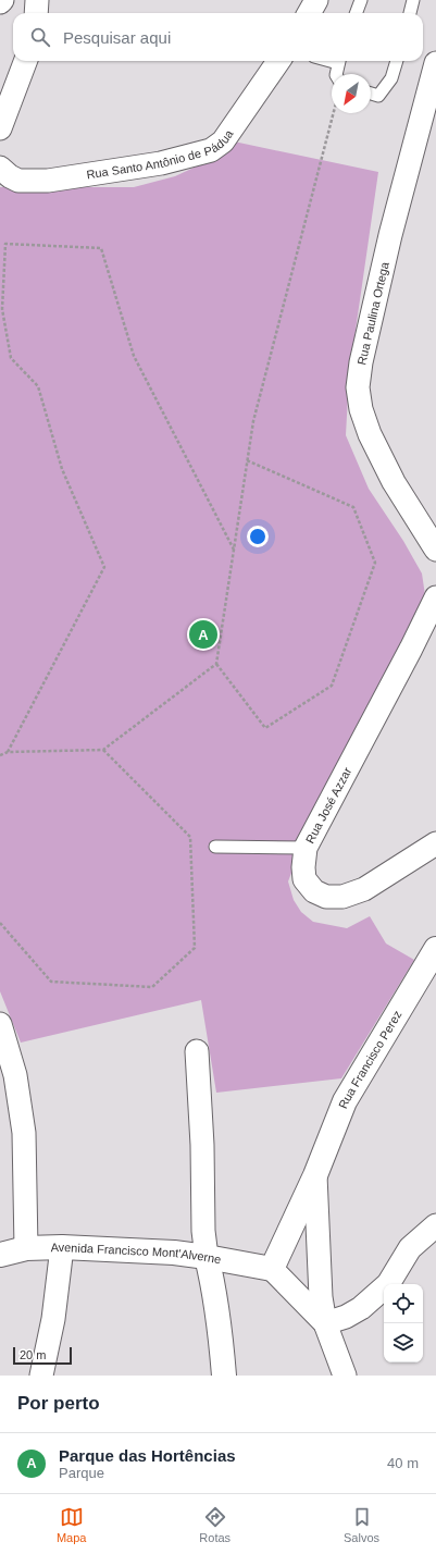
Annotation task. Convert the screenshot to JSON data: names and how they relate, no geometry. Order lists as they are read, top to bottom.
{
  "streets": {
    "street": [
      "Rua Santo Antônio de Pádua",
      "Rua Paulina Ortega",
      "Rua José Azzar",
      "Rua Francisco Perez",
      "Avenida Francisco Mont'Alverne"
    ]
  },
  "crossings": [
    ["Rua Francisco Perez", "Avenida Francisco Mont'Alverne"]
  ],
  "scale_bar": "20 m",
  "north": "bottom left",
  "page": {
    "search": "Pesquisar aqui",
    "pins": "A",
    "scale": "20 m",
    "heading": "Por perto",
    "list": [
      {
        "mark": "A",
        "name": "Parque das Hortências",
        "note": "Parque",
        "value": "40 m"
      }
    ],
    "nav": ["Mapa", "Rotas", "Salvos"]
  }
}
